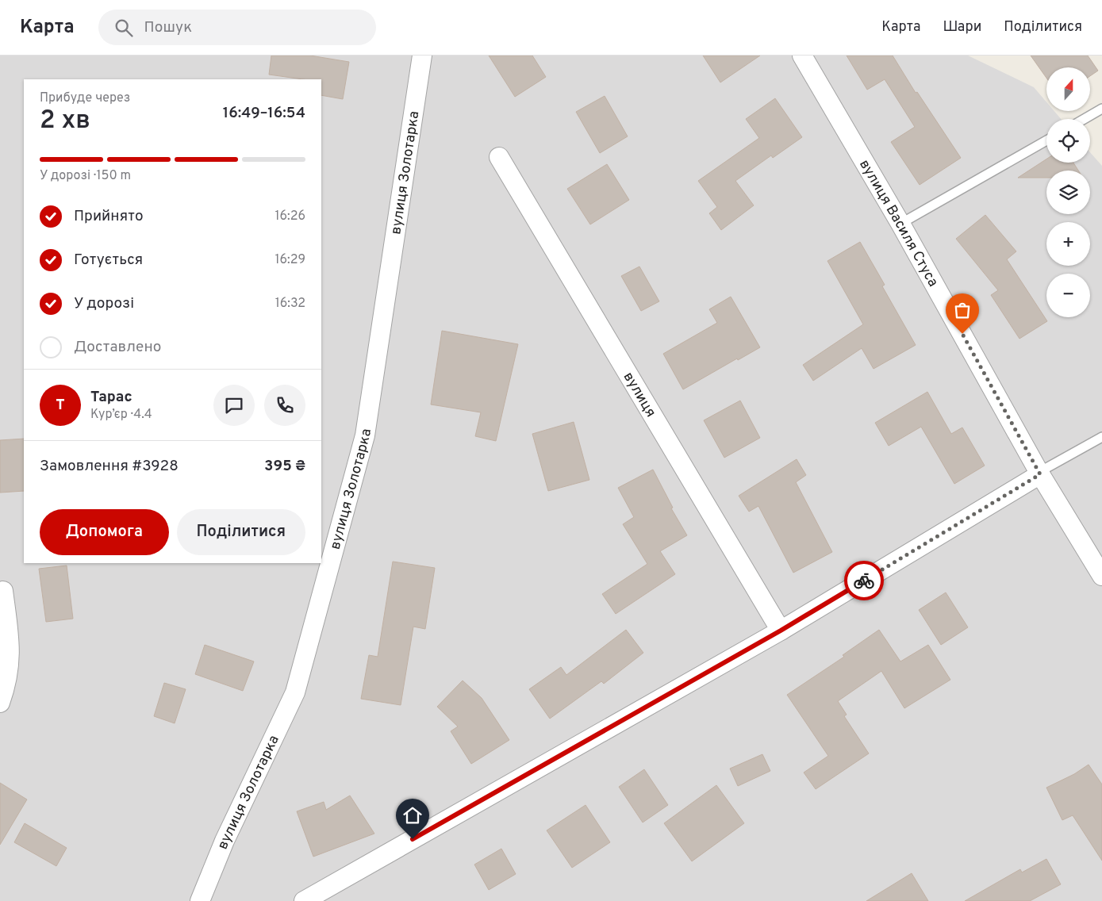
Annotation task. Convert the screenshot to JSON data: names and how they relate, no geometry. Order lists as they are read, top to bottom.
{
  "streets": {
    "street": ["вулиця Золотарка", "вулиця Василя Стуса", "вулиця"]
  },
  "north": "top",
  "page": {
    "header": "Карта",
    "search": "Пошук",
    "nav": ["Карта", "Шари", "Поділитися"],
    "map_buttons": ["+", "−"],
    "heading": ["2 хв", "Прибуде через", "16:49–16:54"],
    "panel": [
      "Тарас",
      "Кур’єр · 4.4",
      "Замовлення #3928",
      "395 ₴"
    ],
    "bar": "У дорозі · 150 m",
    "list": [
      ["Прийнято", "16:26"],
      ["Готується", "16:29"],
      ["У дорозі", "16:32"],
      "Доставлено"
    ],
    "round": "Т",
    "buttons": ["Допомога", "Поділитися"]
  }
}
